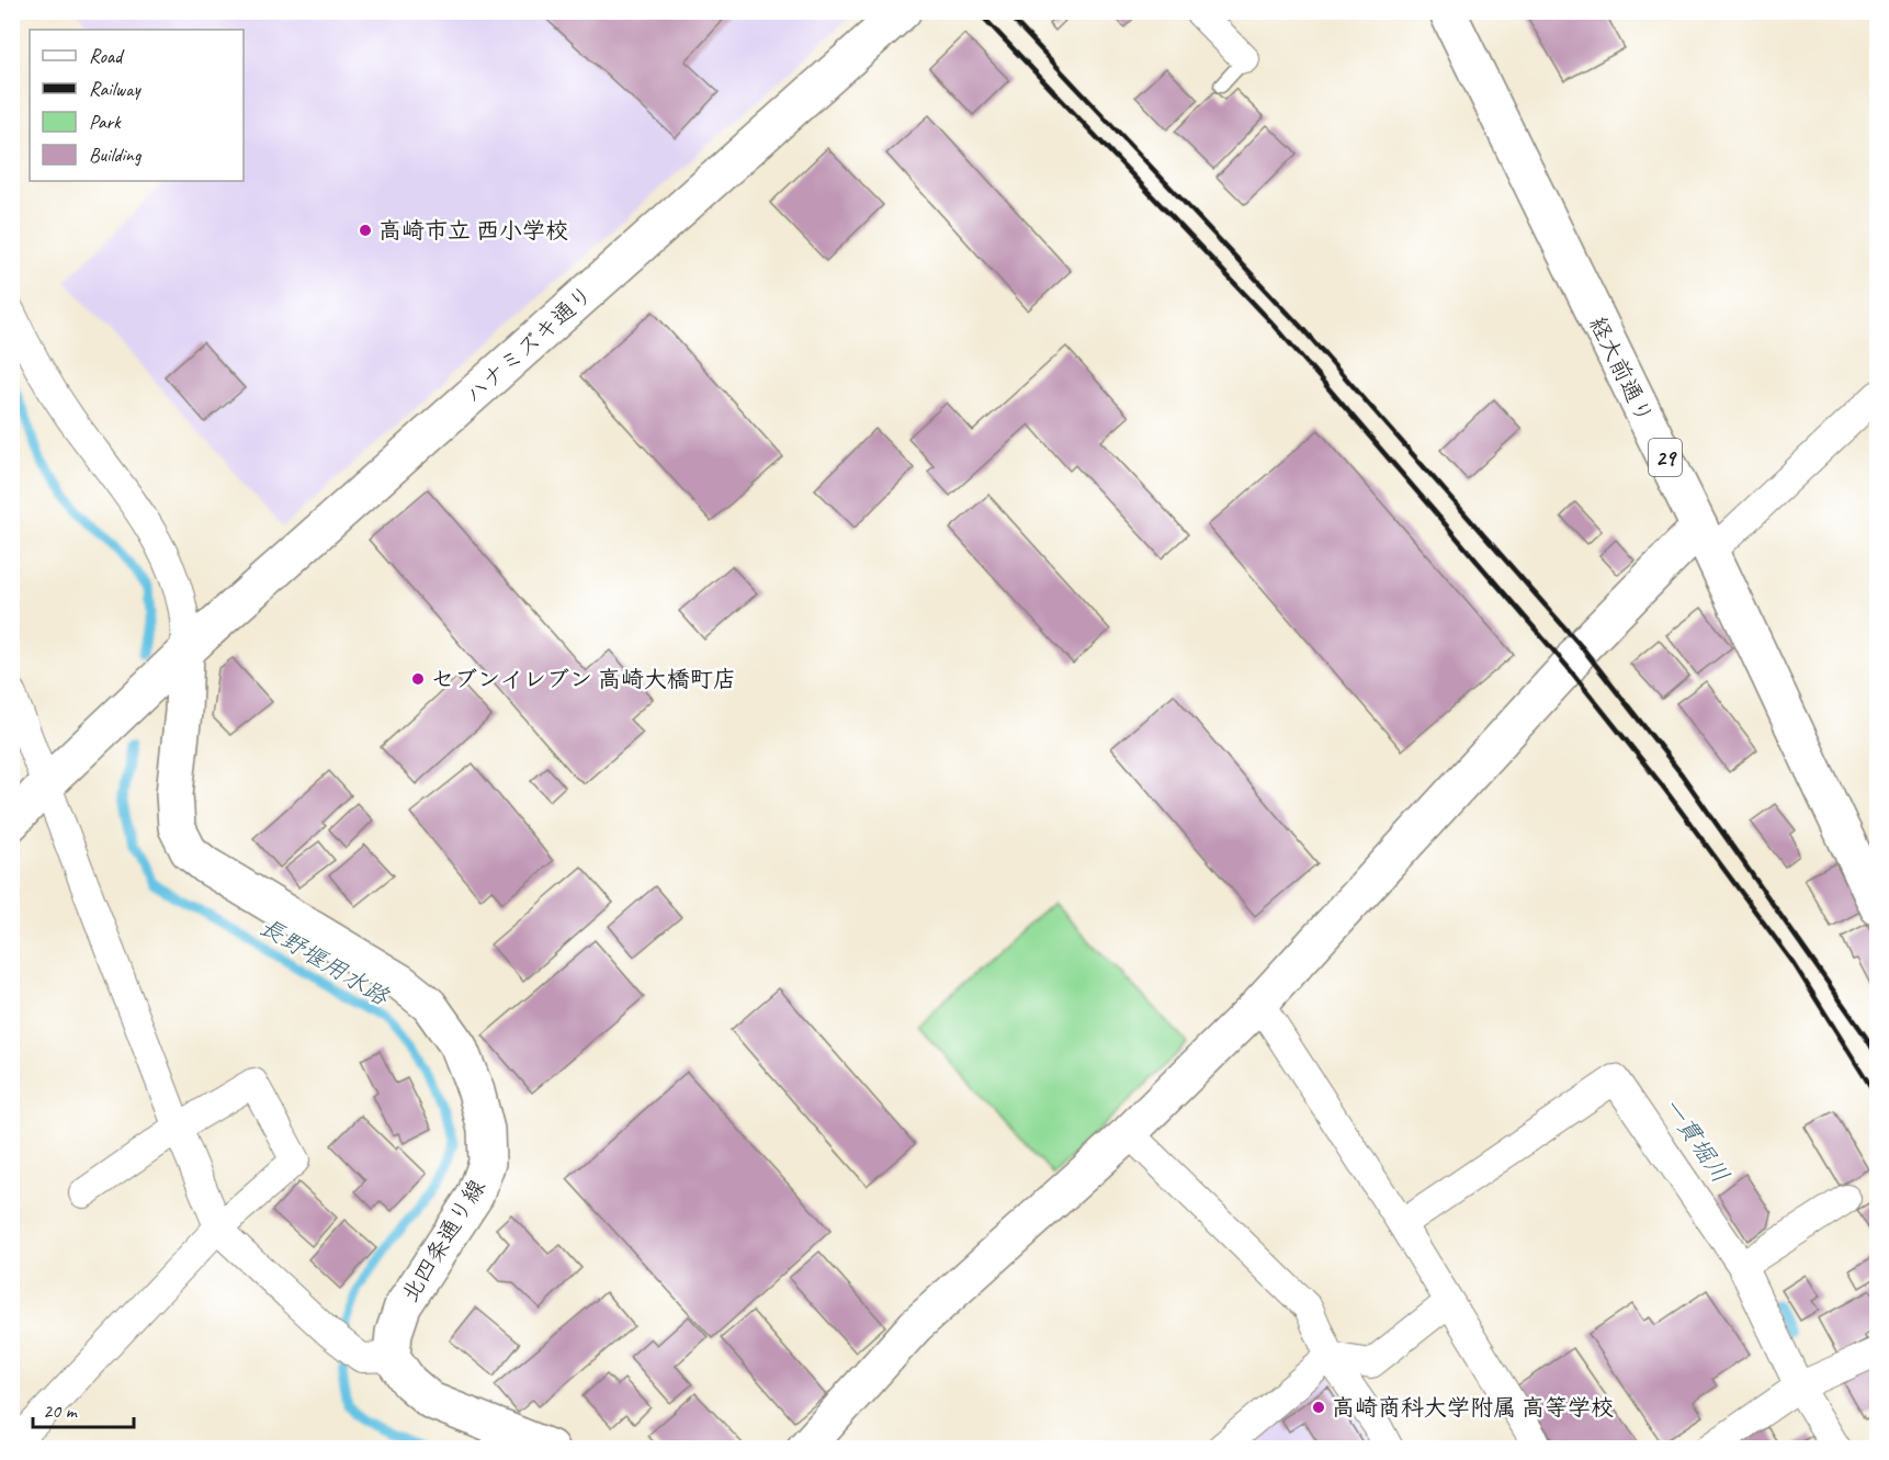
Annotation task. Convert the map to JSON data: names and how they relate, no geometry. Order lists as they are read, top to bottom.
{
  "streets": {
    "street": [
      "ハナミズキ通り",
      "経大前通り",
      "29",
      "北四条通り線"
    ]
  },
  "crossings": [
    ["ハナミズキ通り", "北四条通り線"]
  ],
  "water": ["長野堰用水路", "一貫堀川"],
  "places": ["高崎市立 西小学校", "セブンイレブン 高崎大橋町店", "高崎商科大学附属 高等学校"],
  "legend": [
    "Road",
    "Railway",
    "Park",
    "Building"
  ],
  "scale_bar": "20 m"
}
